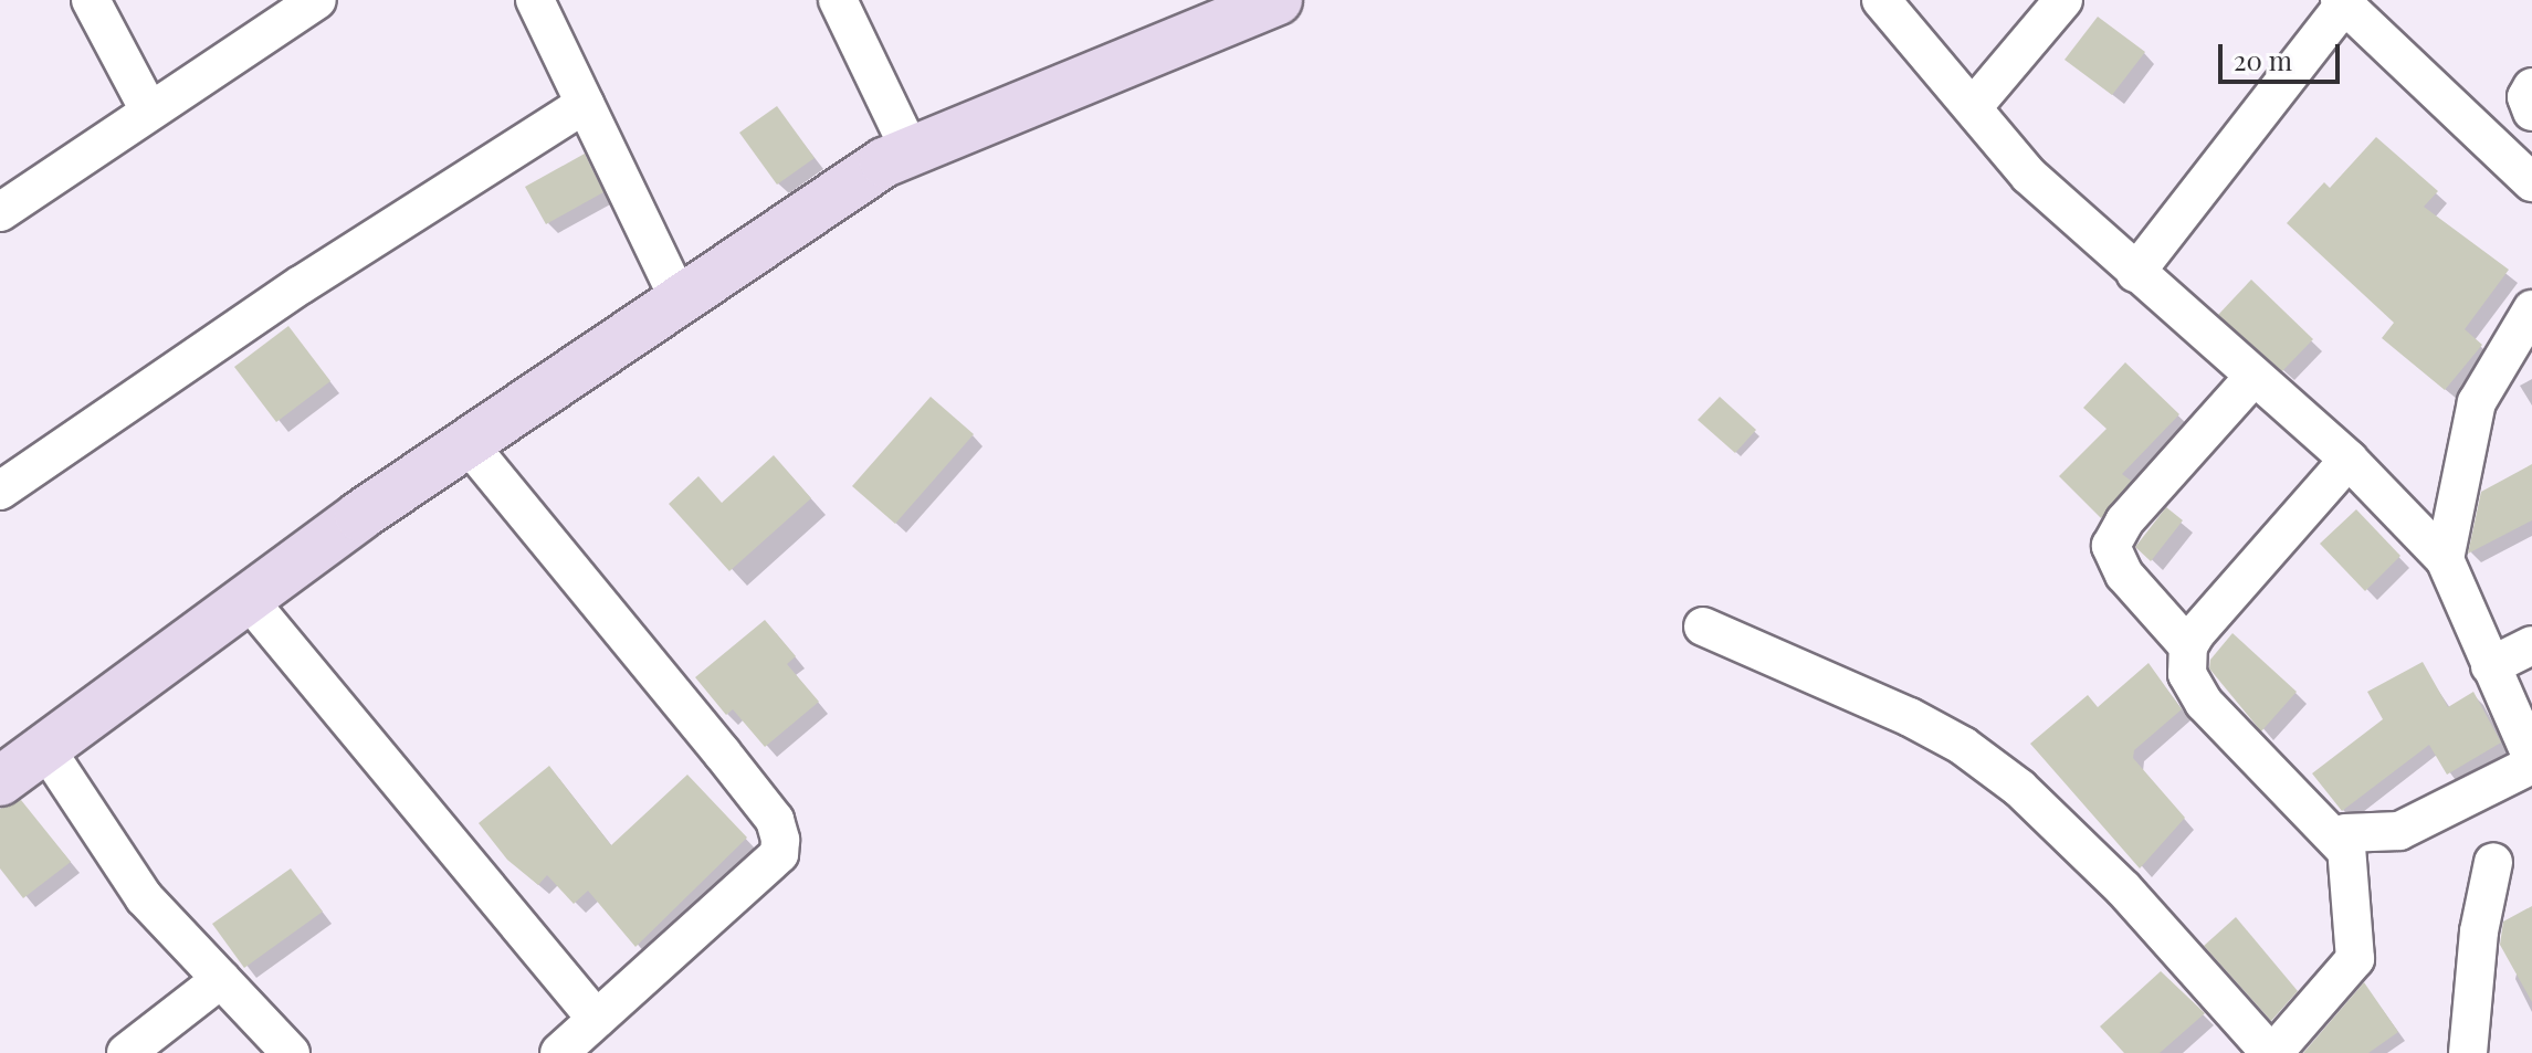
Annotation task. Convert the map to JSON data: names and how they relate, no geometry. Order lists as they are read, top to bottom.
{
  "scale_bar": "20 m"
}
